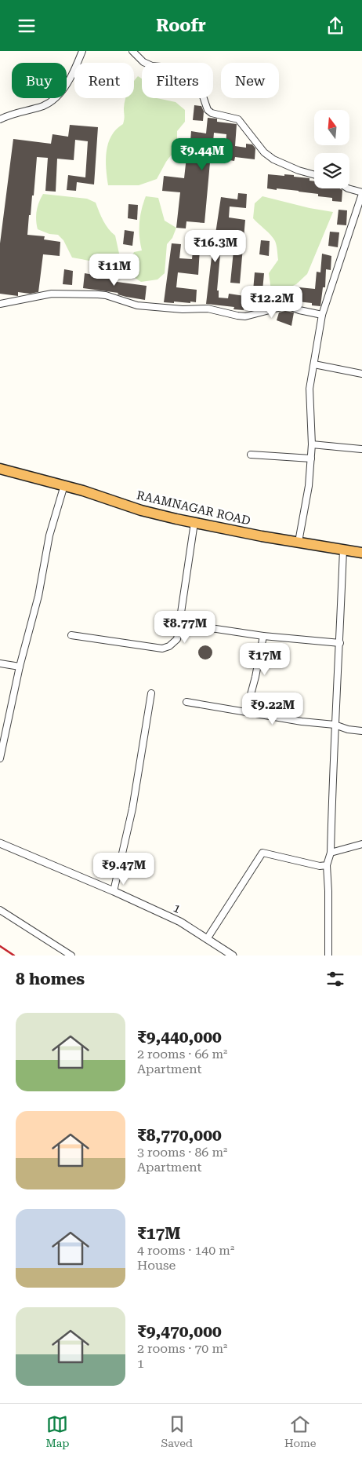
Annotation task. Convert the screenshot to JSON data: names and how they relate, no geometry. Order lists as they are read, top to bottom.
{
  "streets": {
    "highway": ["RAAMNAGAR ROAD"],
    "street": ["1"]
  },
  "north": "top",
  "page": {
    "header": "Roofr",
    "chip": [
      "Buy",
      "Rent",
      "Filters",
      "New"
    ],
    "price": [
      "₹9.44M",
      "₹16.3M",
      "₹11M",
      "₹12.2M",
      "₹8.77M",
      "₹17M",
      "₹9.22M",
      "₹9.47M"
    ],
    "heading": "8 homes",
    "list": [
      {
        "name": "₹9,440,000",
        "note": "2 rooms · 66 m² · Apartment"
      },
      {
        "name": "₹8,770,000",
        "note": "3 rooms · 86 m² · Apartment"
      },
      {
        "name": "₹17M",
        "note": "4 rooms · 140 m² · House"
      },
      {
        "name": "₹9,470,000",
        "note": "2 rooms · 70 m² · 1"
      }
    ],
    "tabs": ["Map", "Saved", "Home"]
  }
}
